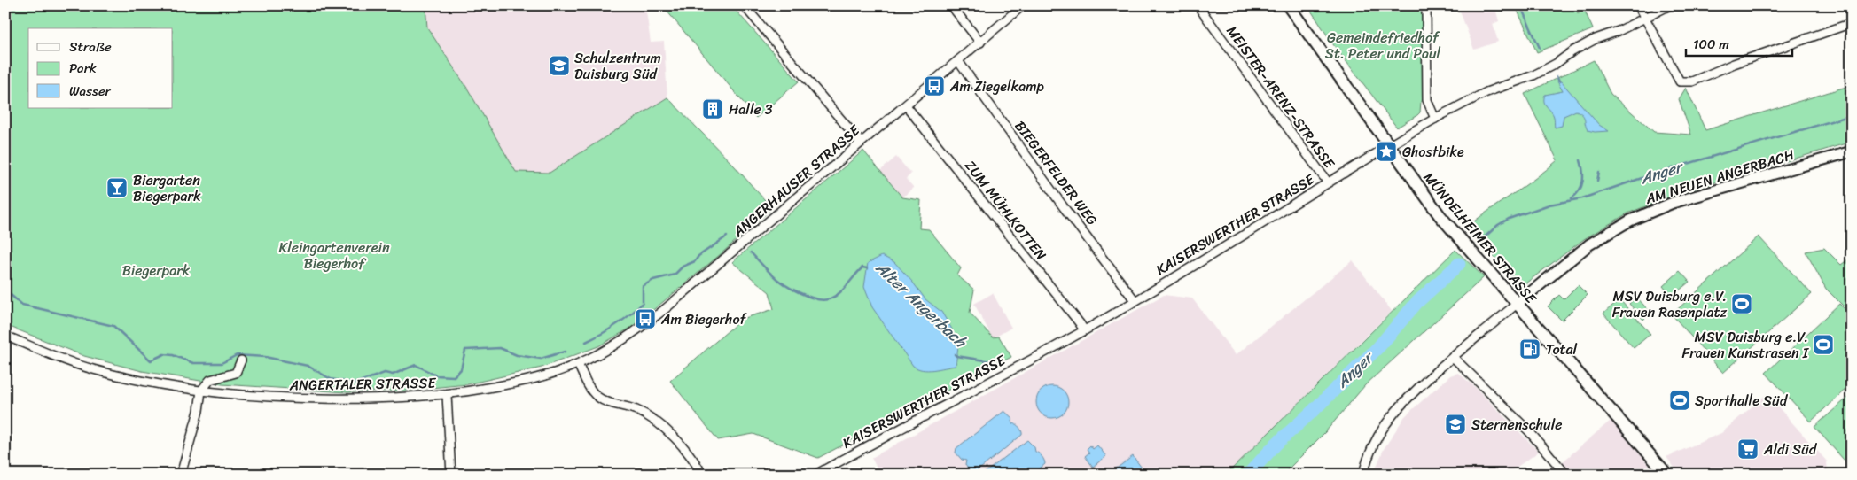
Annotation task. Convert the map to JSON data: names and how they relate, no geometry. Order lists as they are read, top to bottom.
{
  "streets": {
    "main road": ["MÜNDELHEIMER STRASSE"],
    "street": [
      "MEISTER-ARENZ-STRASSE",
      "BIEGERFELDER WEG",
      "AM NEUEN ANGERBACH",
      "ANGERHAUSER STRASSE",
      "ZUM MÜHLKOTTEN",
      "KAISERSWERTHER STRASSE",
      "ANGERTALER STRASSE"
    ]
  },
  "crossings": [
    ["MEISTER-ARENZ-STRASSE", "KAISERSWERTHER STRASSE"],
    ["BIEGERFELDER WEG", "ANGERHAUSER STRASSE"],
    ["BIEGERFELDER WEG", "KAISERSWERTHER STRASSE"],
    ["AM NEUEN ANGERBACH", "MÜNDELHEIMER STRASSE"],
    ["ANGERHAUSER STRASSE", "ZUM MÜHLKOTTEN"],
    ["ANGERHAUSER STRASSE", "ANGERTALER STRASSE"],
    ["ZUM MÜHLKOTTEN", "KAISERSWERTHER STRASSE"],
    ["KAISERSWERTHER STRASSE", "MÜNDELHEIMER STRASSE"]
  ],
  "water": ["Anger", "Alter Angerbach"],
  "parks": ["Gemeindefriedhof St. Peter und Paul", "Kleingartenverein Biegerhof", "Biegerpark"],
  "places": {
    "school or university": ["Schulzentrum Duisburg Süd", "Sternenschule"],
    "bus stop": ["Am Ziegelkamp", "Am Biegerhof"],
    "building": ["Halle 3"],
    "place": ["Ghostbike"],
    "bar": ["Biergarten Biegerpark"],
    "sports": ["MSV Duisburg e.V. Frauen Rasenplatz", "MSV Duisburg e.V. Frauen Kunstrasen I", "Sporthalle Süd"],
    "fuel station": ["Total"],
    "supermarket": ["Aldi Süd"]
  },
  "legend": ["Straße", "Park", "Wasser"],
  "scale_bar": "100 m"
}
